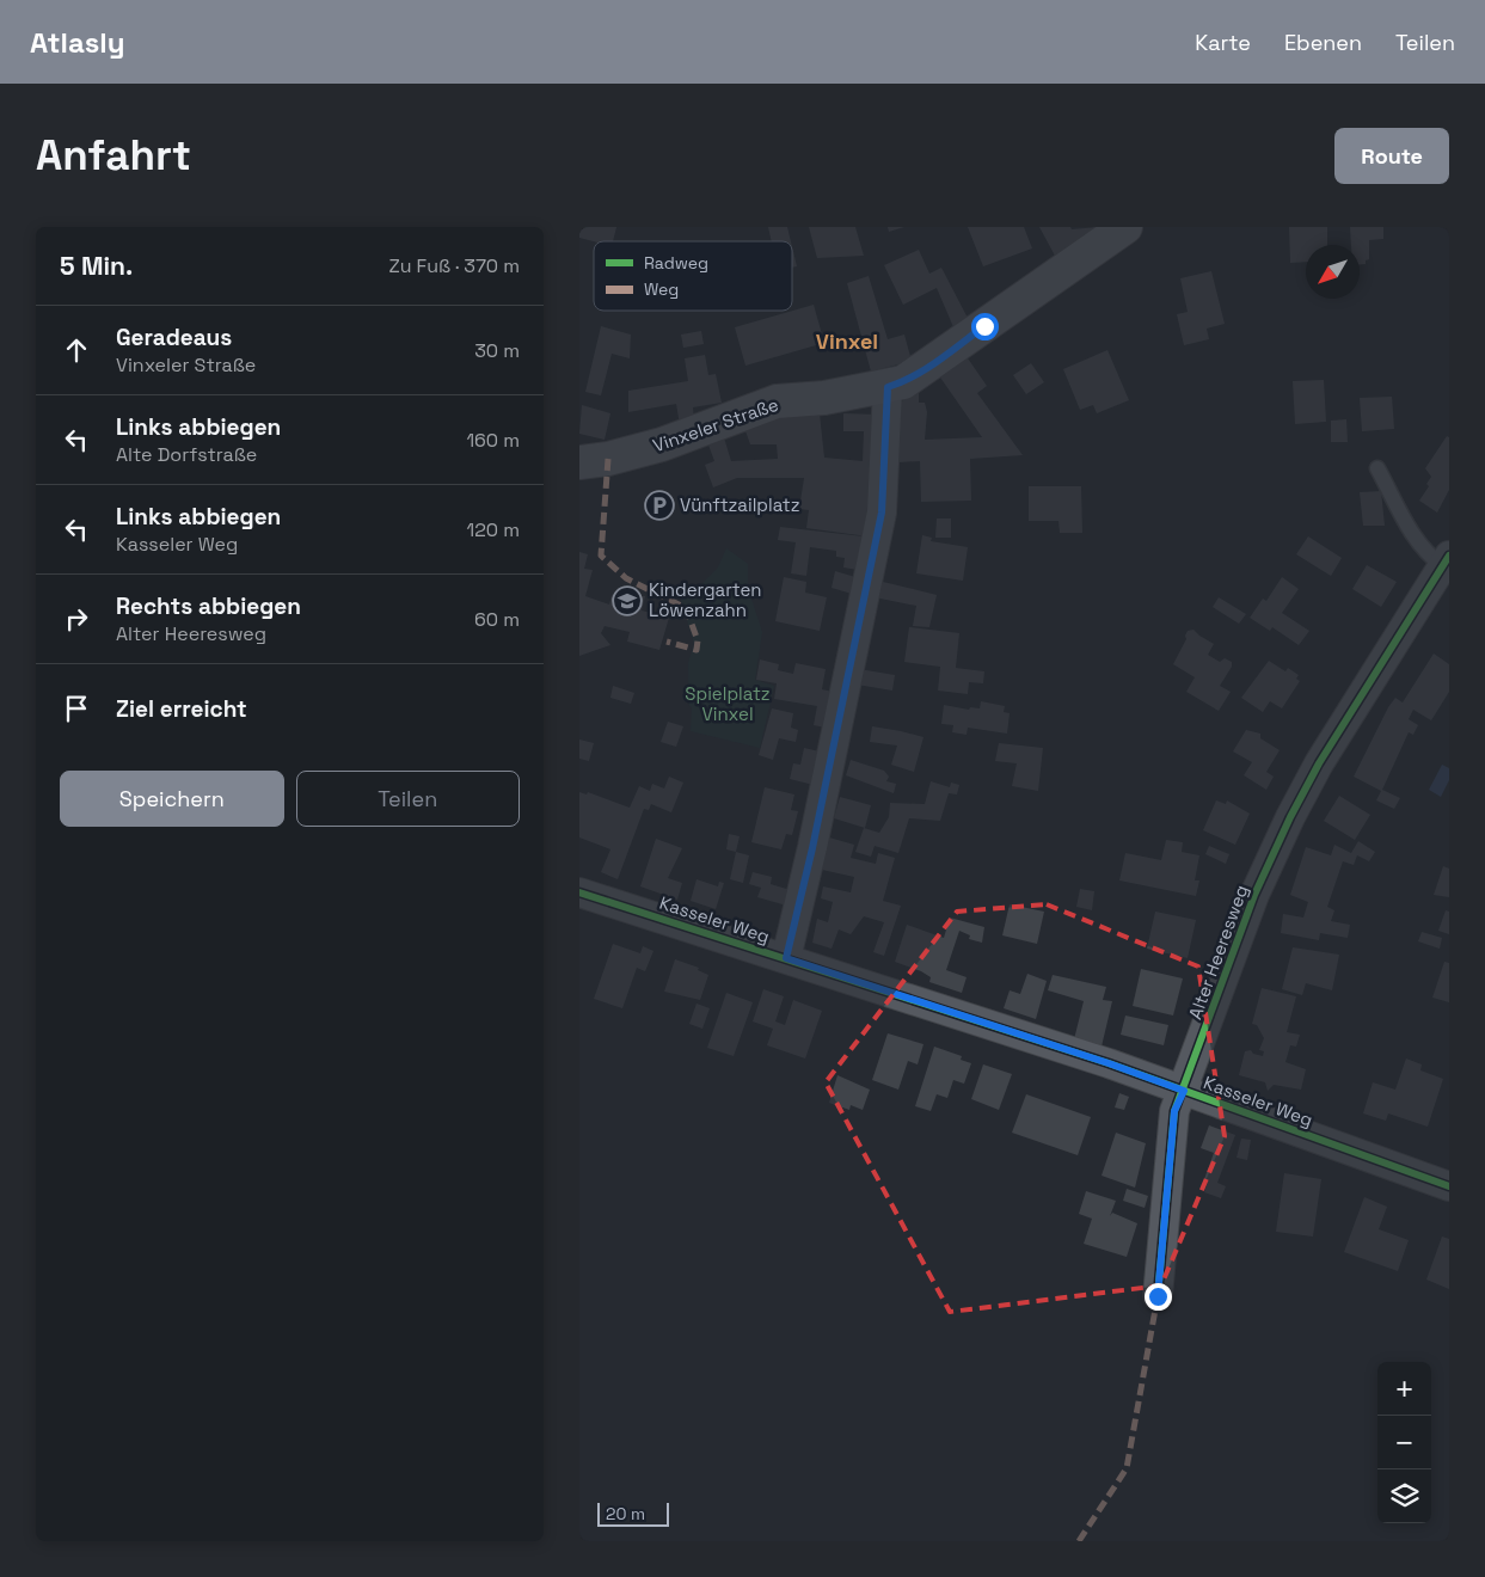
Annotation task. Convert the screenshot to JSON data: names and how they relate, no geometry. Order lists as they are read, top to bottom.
{
  "streets": {
    "main road": ["Vinxeler Straße"],
    "street": ["Kasseler Weg", "Alter Heeresweg"]
  },
  "crossings": [
    ["Kasseler Weg", "Alter Heeresweg"]
  ],
  "districts": ["Vinxel"],
  "parks": ["Spielplatz Vinxel"],
  "places": {
    "parking": ["Vünftzailplatz"],
    "school or university": ["Kindergarten Löwenzahn"]
  },
  "legend": ["Radweg", "Weg"],
  "scale_bar": "20 m",
  "north": "bottom left",
  "page": {
    "header": "Atlasly",
    "nav": ["Karte", "Ebenen", "Teilen"],
    "buttons": [
      "Route",
      ["Speichern", "Teilen"]
    ],
    "title": "Anfahrt",
    "heading": ["5 Min.", "Zu Fuß · 370 m"],
    "list": [
      ["Geradeaus", "Vinxeler Straße", "30 m"],
      ["Links abbiegen", "Alte Dorfstraße", "160 m"],
      ["Links abbiegen", "Kasseler Weg", "120 m"],
      ["Rechts abbiegen", "Alter Heeresweg", "60 m"],
      "Ziel erreicht"
    ],
    "map_buttons": ["+", "−"],
    "scale": "20 m"
  }
}
